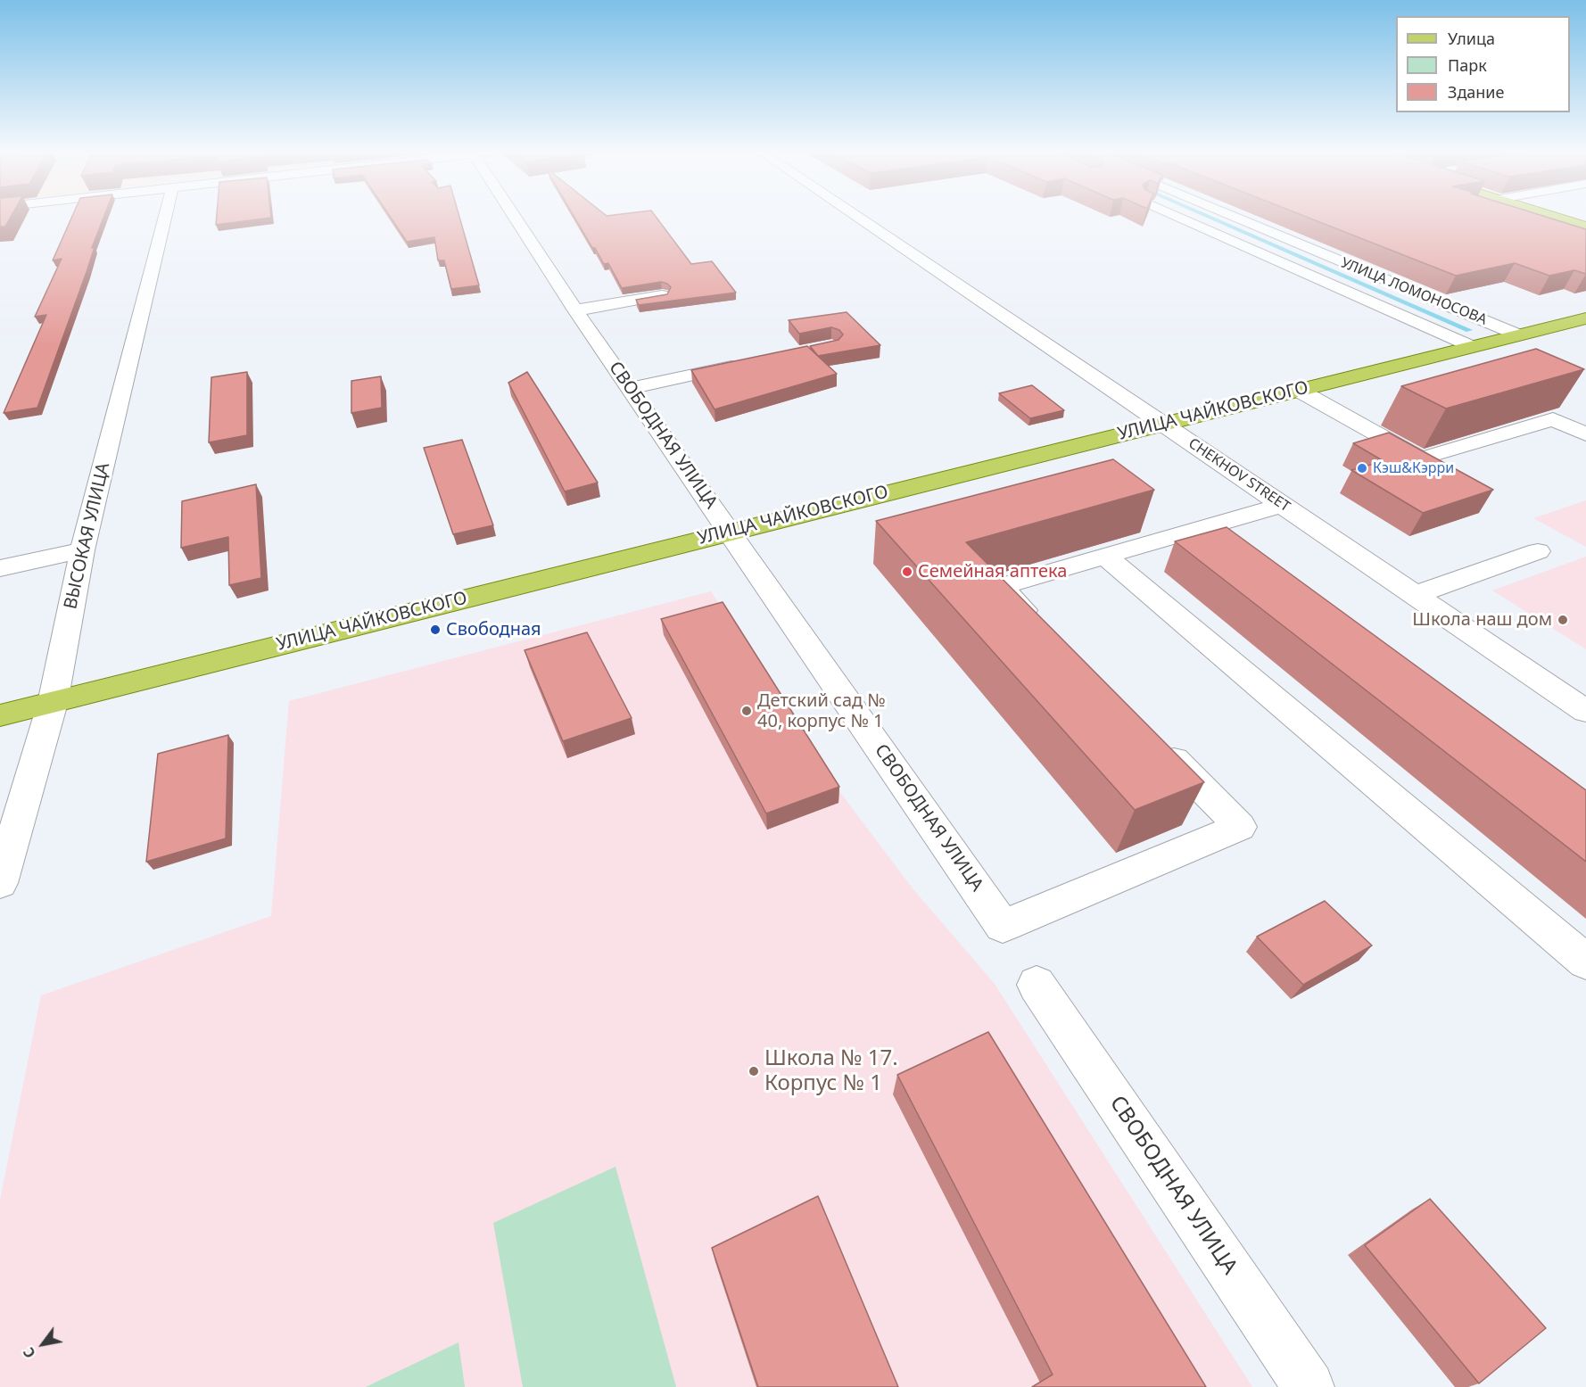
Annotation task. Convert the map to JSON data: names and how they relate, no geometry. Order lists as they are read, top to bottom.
{
  "streets": {
    "main road": ["УЛИЦА ЧАЙКОВСКОГО"],
    "street": [
      "УЛИЦА ЛОМОНОСОВА",
      "СВОБОДНАЯ УЛИЦА",
      "CHEKHOV STREET",
      "ВЫСОКАЯ УЛИЦА"
    ]
  },
  "crossings": [
    ["УЛИЦА ЛОМОНОСОВА", "УЛИЦА ЧАЙКОВСКОГО"],
    ["УЛИЦА ЧАЙКОВСКОГО", "СВОБОДНАЯ УЛИЦА"],
    ["УЛИЦА ЧАЙКОВСКОГО", "CHEKHOV STREET"],
    ["УЛИЦА ЧАЙКОВСКОГО", "ВЫСОКАЯ УЛИЦА"]
  ],
  "places": [
    "Кэш&Кэрри",
    "Семейная аптека",
    "Школа наш дом",
    "Свободная",
    "Детский сад № 40, корпус № 1",
    "Школа № 17. Корпус № 1"
  ],
  "legend": ["Улица", "Парк", "Здание"],
  "north": "bottom left"
}
